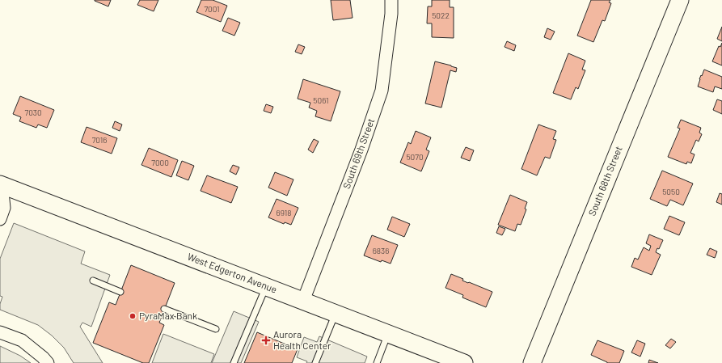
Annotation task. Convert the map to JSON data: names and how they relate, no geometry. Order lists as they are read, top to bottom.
{
  "streets": {
    "street": ["South 69th Street", "South 68th Street", "West Edgerton Avenue"]
  },
  "crossings": [
    ["South 69th Street", "West Edgerton Avenue"]
  ],
  "places": {
    "other": ["PyraMax Bank"],
    "health": ["Aurora Health Center"]
  },
  "house_numbers": [
    "7001",
    "5022",
    "5061",
    "7030",
    "7016",
    "5070",
    "7000",
    "5050",
    "6918",
    "6836"
  ]
}
